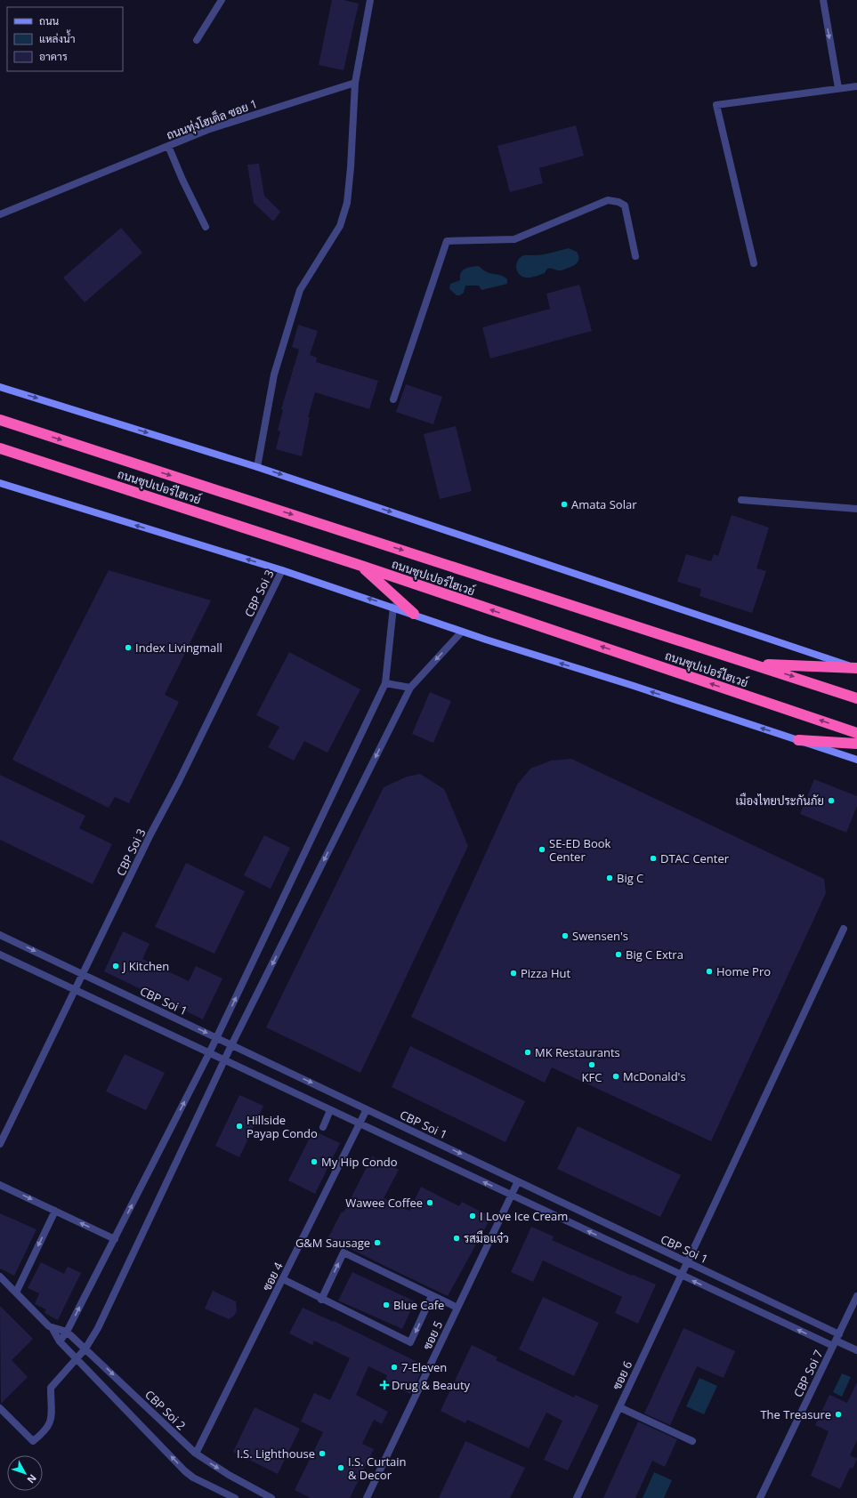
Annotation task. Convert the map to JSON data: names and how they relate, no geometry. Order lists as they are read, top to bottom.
{
  "streets": {
    "highway": ["ถนนซุปเปอร์ไฮเวย์"],
    "street": [
      "ถนนทุ่งโฮเต็ล ซอย 1",
      "CBP Soi 3",
      "CBP Soi 1",
      "ซอย 4",
      "ซอย 5",
      "CBP Soi 7",
      "ซอย 6",
      "CBP Soi 2"
    ]
  },
  "crossings": [
    ["CBP Soi 3", "CBP Soi 1"],
    ["CBP Soi 1", "ซอย 4"],
    ["CBP Soi 1", "ซอย 5"],
    ["CBP Soi 1", "CBP Soi 7"],
    ["CBP Soi 1", "ซอย 6"],
    ["ซอย 4", "CBP Soi 2"]
  ],
  "places": {
    "other": [
      "Amata Solar",
      "Index Livingmall",
      "เมืองไทยประกันภัย",
      "SE-ED Book Center",
      "DTAC Center",
      "Big C",
      "Swensen's",
      "Big C Extra",
      "J Kitchen",
      "Home Pro",
      "Pizza Hut",
      "MK Restaurants",
      "KFC",
      "McDonald's",
      "Hillside Payap Condo",
      "My Hip Condo",
      "Wawee Coffee",
      "I Love Ice Cream",
      "รสมือแจ๋ว",
      "G&M Sausage",
      "Blue Cafe",
      "7-Eleven",
      "The Treasure",
      "I.S. Lighthouse",
      "I.S. Curtain & Decor"
    ],
    "health": ["Drug & Beauty"]
  },
  "legend": ["ถนน", "แหล่งน้ำ", "อาคาร"],
  "north": "bottom right"
}
